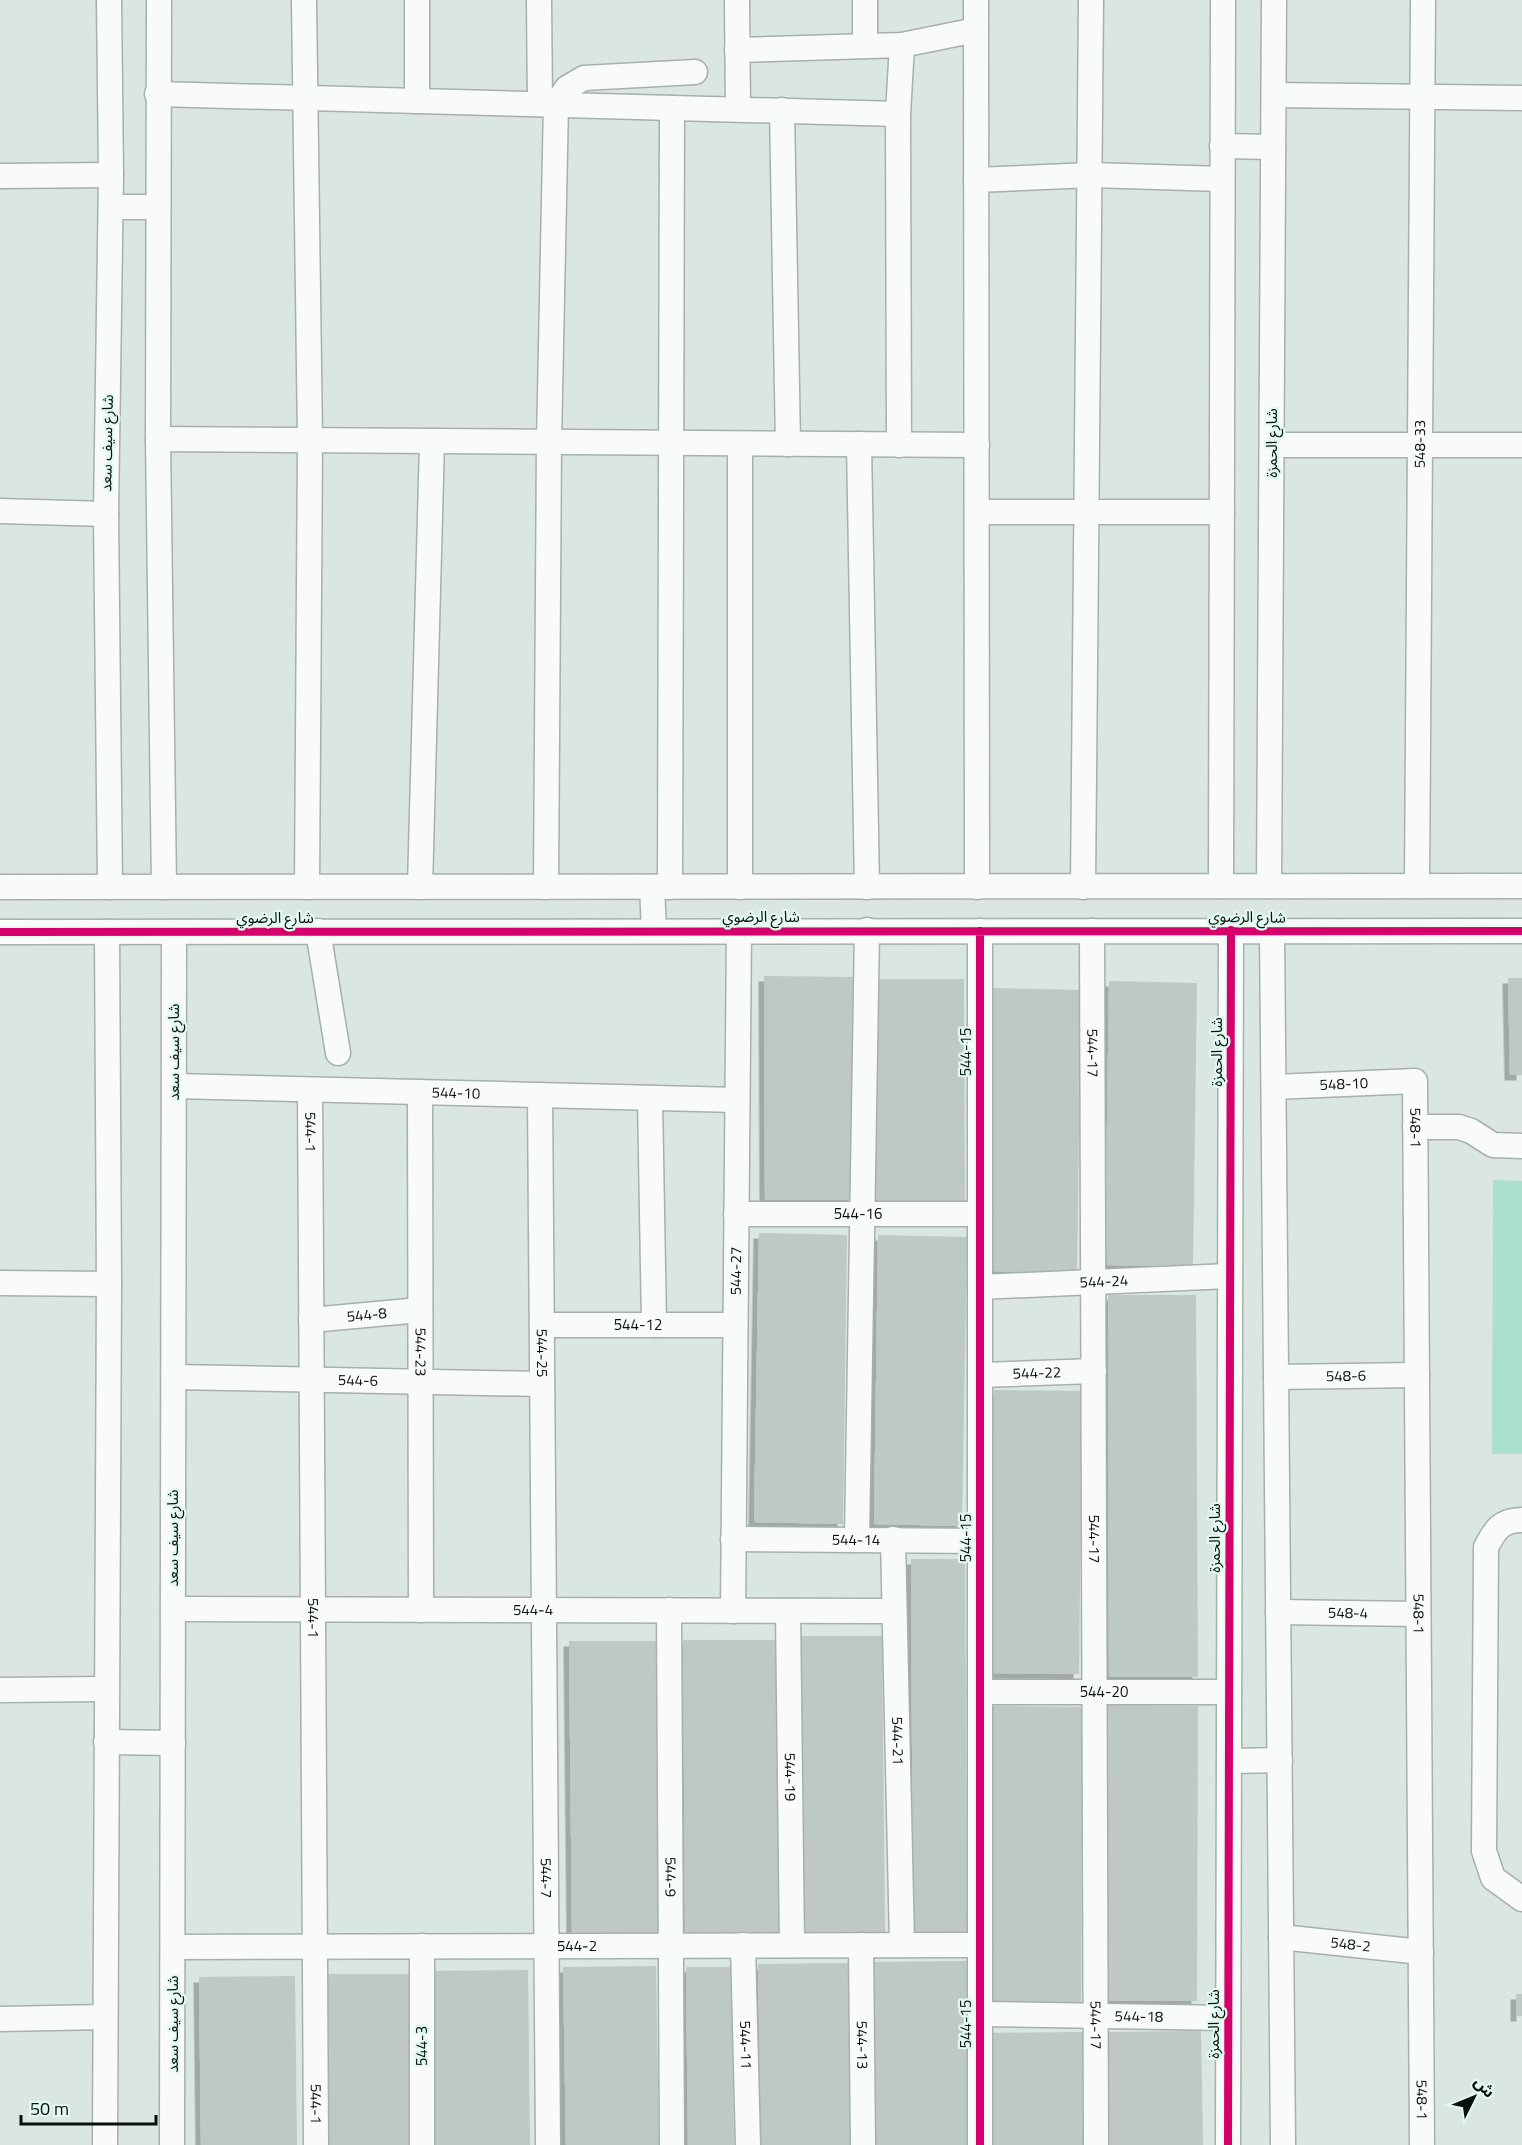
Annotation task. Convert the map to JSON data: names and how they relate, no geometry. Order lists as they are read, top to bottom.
{
  "streets": {
    "street": [
      "شارع سيف سعد",
      "شارع الحمزة",
      "548-33",
      "شارع الرضوي",
      "544-15",
      "544-17",
      "548-10",
      "544-10",
      "548-1",
      "544-1",
      "544-16",
      "544-27",
      "544-24",
      "544-8",
      "544-12",
      "544-23",
      "544-25",
      "544-22",
      "548-6",
      "544-6",
      "544-14",
      "544-4",
      "548-4",
      "544-20",
      "544-21",
      "544-19",
      "544-7",
      "544-9",
      "548-2",
      "544-2",
      "544-18",
      "544-11",
      "544-13",
      "544-3"
    ]
  },
  "crossings": [
    ["شارع سيف سعد", "شارع الرضوي"],
    ["شارع سيف سعد", "544-10"],
    ["شارع سيف سعد", "544-6"],
    ["شارع سيف سعد", "544-4"],
    ["شارع سيف سعد", "544-2"],
    ["شارع الحمزة", "شارع الرضوي"],
    ["شارع الحمزة", "544-24"],
    ["شارع الحمزة", "544-20"],
    ["شارع الحمزة", "544-18"],
    ["548-33", "شارع الرضوي"],
    ["شارع الرضوي", "544-15"],
    ["شارع الرضوي", "544-17"],
    ["شارع الرضوي", "544-27"],
    ["544-15", "544-16"],
    ["544-15", "544-24"],
    ["544-15", "544-22"],
    ["544-15", "544-14"],
    ["544-15", "544-20"],
    ["544-15", "544-2"],
    ["544-15", "544-18"],
    ["544-17", "544-24"],
    ["544-17", "544-22"],
    ["544-17", "544-20"],
    ["544-17", "544-18"],
    ["548-10", "548-1"],
    ["544-10", "544-1"],
    ["544-10", "544-27"],
    ["544-10", "544-23"],
    ["544-10", "544-25"],
    ["548-1", "548-6"],
    ["548-1", "548-4"],
    ["548-1", "548-2"],
    ["544-1", "544-8"],
    ["544-1", "544-6"],
    ["544-1", "544-4"],
    ["544-1", "544-2"],
    ["544-16", "544-27"],
    ["544-27", "544-12"],
    ["544-27", "544-14"],
    ["544-27", "544-4"],
    ["544-8", "544-23"],
    ["544-12", "544-25"],
    ["544-23", "544-6"],
    ["544-23", "544-4"],
    ["544-25", "544-6"],
    ["544-25", "544-4"],
    ["544-25", "544-7"],
    ["544-14", "544-21"],
    ["544-4", "544-21"],
    ["544-4", "544-19"],
    ["544-4", "544-7"],
    ["544-4", "544-9"],
    ["544-21", "544-2"],
    ["544-19", "544-2"],
    ["544-7", "544-2"],
    ["544-9", "544-2"],
    ["544-2", "544-11"],
    ["544-2", "544-13"],
    ["544-2", "544-3"]
  ],
  "scale_bar": "50 m",
  "north": "top right"
}
